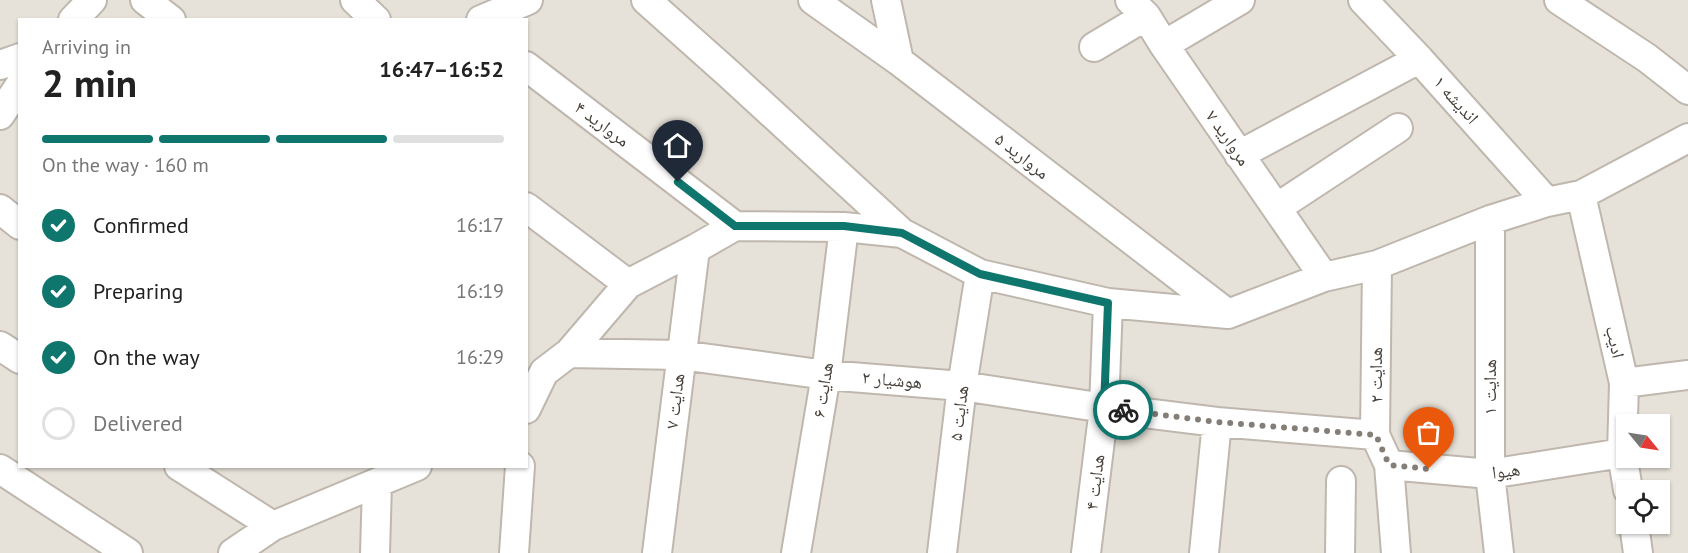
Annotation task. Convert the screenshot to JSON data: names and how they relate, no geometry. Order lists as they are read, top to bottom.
{
  "streets": {
    "street": [
      "اندیشه ۱",
      "مروارید ۴",
      "مروارید ۷",
      "مروارید ۵",
      "ادیب",
      "هدایت ۲",
      "هوشیار ۲",
      "هدایت ۱",
      "هدایت ۶",
      "هدایت ۷",
      "هدایت ۵",
      "هیوا",
      "هدایت ۴"
    ]
  },
  "crossings": [
    ["هدایت ۲", "هوشیار ۲"],
    ["هدایت ۲", "هیوا"],
    ["هوشیار ۲", "هدایت ۶"],
    ["هوشیار ۲", "هدایت ۷"],
    ["هوشیار ۲", "هدایت ۵"],
    ["هوشیار ۲", "هدایت ۴"],
    ["هدایت ۱", "هیوا"]
  ],
  "north": "bottom right",
  "page": {
    "heading": ["2 min", "Arriving in", "16:47–16:52"],
    "bar": "On the way · 160 m",
    "list": [
      ["Confirmed", "16:17"],
      ["Preparing", "16:19"],
      ["On the way", "16:29"],
      "Delivered"
    ]
  }
}
